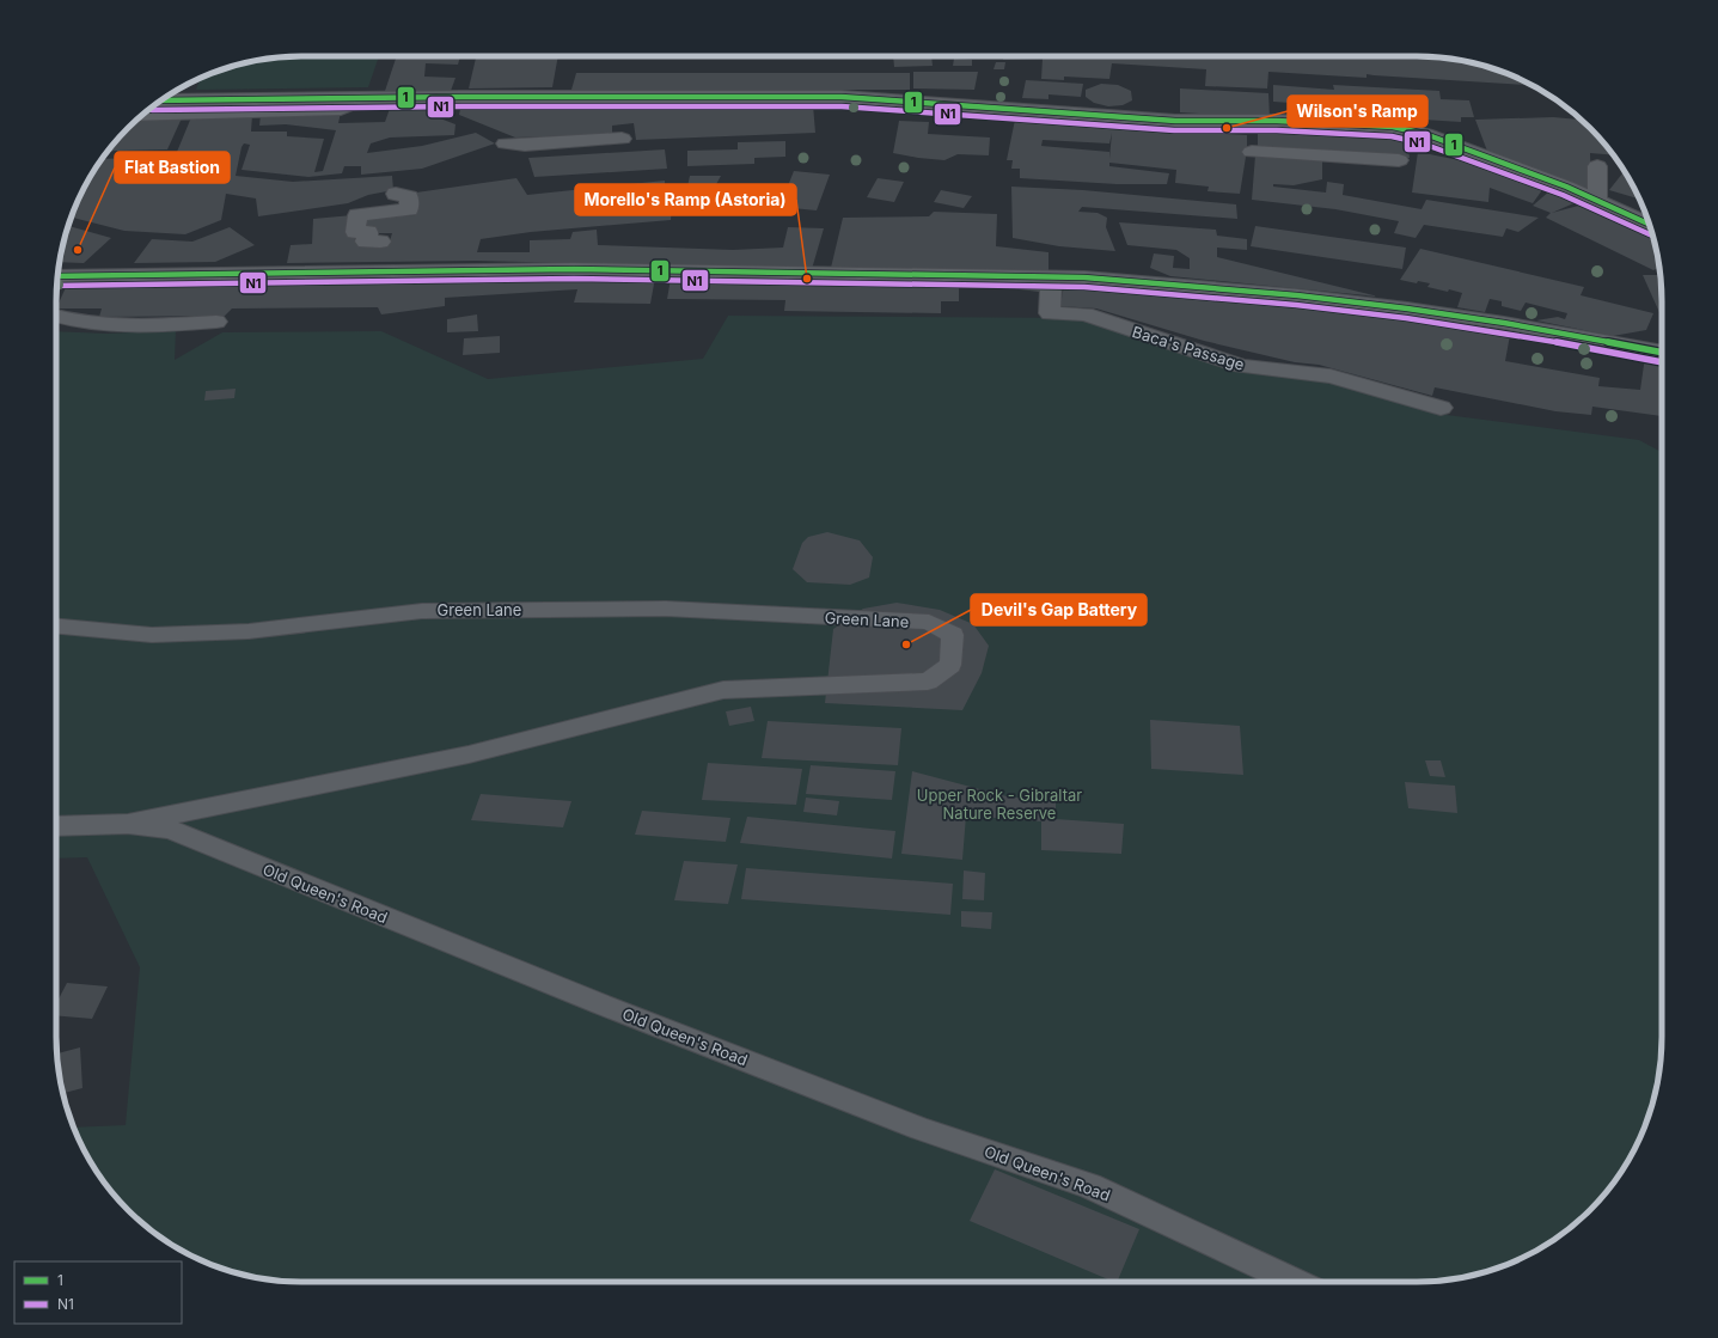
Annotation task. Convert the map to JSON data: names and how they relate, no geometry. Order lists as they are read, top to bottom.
{
  "streets": {
    "street": ["Baca's Passage"],
    "lane": ["Green Lane", "Old Queen's Road"]
  },
  "crossings": [
    ["Green Lane", "Old Queen's Road"]
  ],
  "parks": ["Upper Rock - Gibraltar Nature Reserve"],
  "places": [
    "Wilson's Ramp",
    "Flat Bastion",
    "Morello's Ramp (Astoria)",
    "Devil's Gap Battery"
  ],
  "lines": ["transit line 1", "transit line N1"],
  "legend": ["1", "N1"]
}
